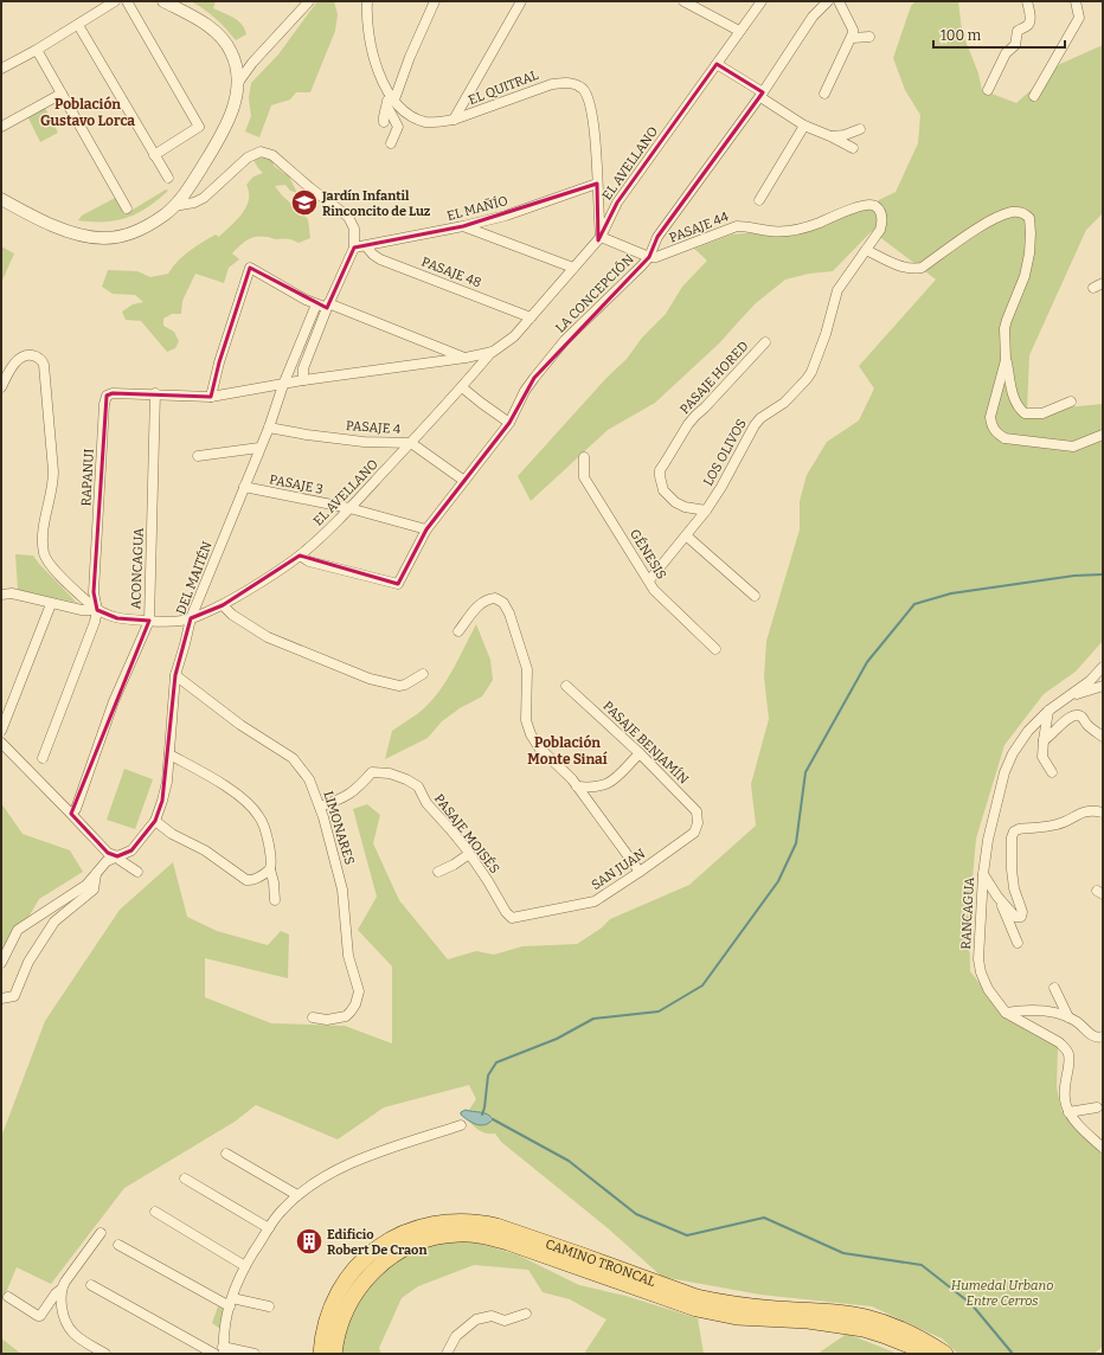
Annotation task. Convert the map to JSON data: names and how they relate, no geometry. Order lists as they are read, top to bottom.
{
  "streets": {
    "main road": ["CAMINO TRONCAL"],
    "street": [
      "EL QUITRAL",
      "EL AVELLANO",
      "EL MAÑÍO",
      "PASAJE 44",
      "PASAJE 48",
      "LA CONCEPCIÓN",
      "PASAJE HORED",
      "PASAJE 4",
      "LOS OLIVOS",
      "RAPANUI",
      "PASAJE 3",
      "GÉNESIS",
      "ACONCAGUA",
      "DEL MAITÉN",
      "PASAJE BENJAMÍN",
      "LIMONARES",
      "PASAJE MOISÉS",
      "SAN JUAN",
      "RANCAGUA"
    ]
  },
  "crossings": [
    ["EL QUITRAL", "EL AVELLANO"],
    ["EL QUITRAL", "EL MAÑÍO"],
    ["EL AVELLANO", "PASAJE 48"],
    ["EL AVELLANO", "LA CONCEPCIÓN"],
    ["EL AVELLANO", "PASAJE 4"],
    ["EL AVELLANO", "RAPANUI"],
    ["EL AVELLANO", "PASAJE 3"],
    ["EL AVELLANO", "ACONCAGUA"],
    ["EL AVELLANO", "DEL MAITÉN"],
    ["EL MAÑÍO", "PASAJE 48"],
    ["PASAJE 44", "LA CONCEPCIÓN"],
    ["PASAJE 44", "LOS OLIVOS"],
    ["LA CONCEPCIÓN", "PASAJE 4"],
    ["LA CONCEPCIÓN", "PASAJE 3"],
    ["PASAJE HORED", "LOS OLIVOS"],
    ["PASAJE 4", "DEL MAITÉN"],
    ["LOS OLIVOS", "GÉNESIS"],
    ["RAPANUI", "ACONCAGUA"],
    ["PASAJE 3", "DEL MAITÉN"],
    ["DEL MAITÉN", "LIMONARES"],
    ["PASAJE BENJAMÍN", "SAN JUAN"],
    ["LIMONARES", "PASAJE MOISÉS"],
    ["PASAJE MOISÉS", "SAN JUAN"]
  ],
  "districts": ["Población Gustavo Lorca", "Población Monte Sinaí"],
  "parks": ["Humedal Urbano Entre Cerros"],
  "places": {
    "school or university": ["Jardín Infantil Rinconcito de Luz"],
    "building": ["Edificio Robert De Craon"]
  },
  "scale_bar": "100 m"
}
